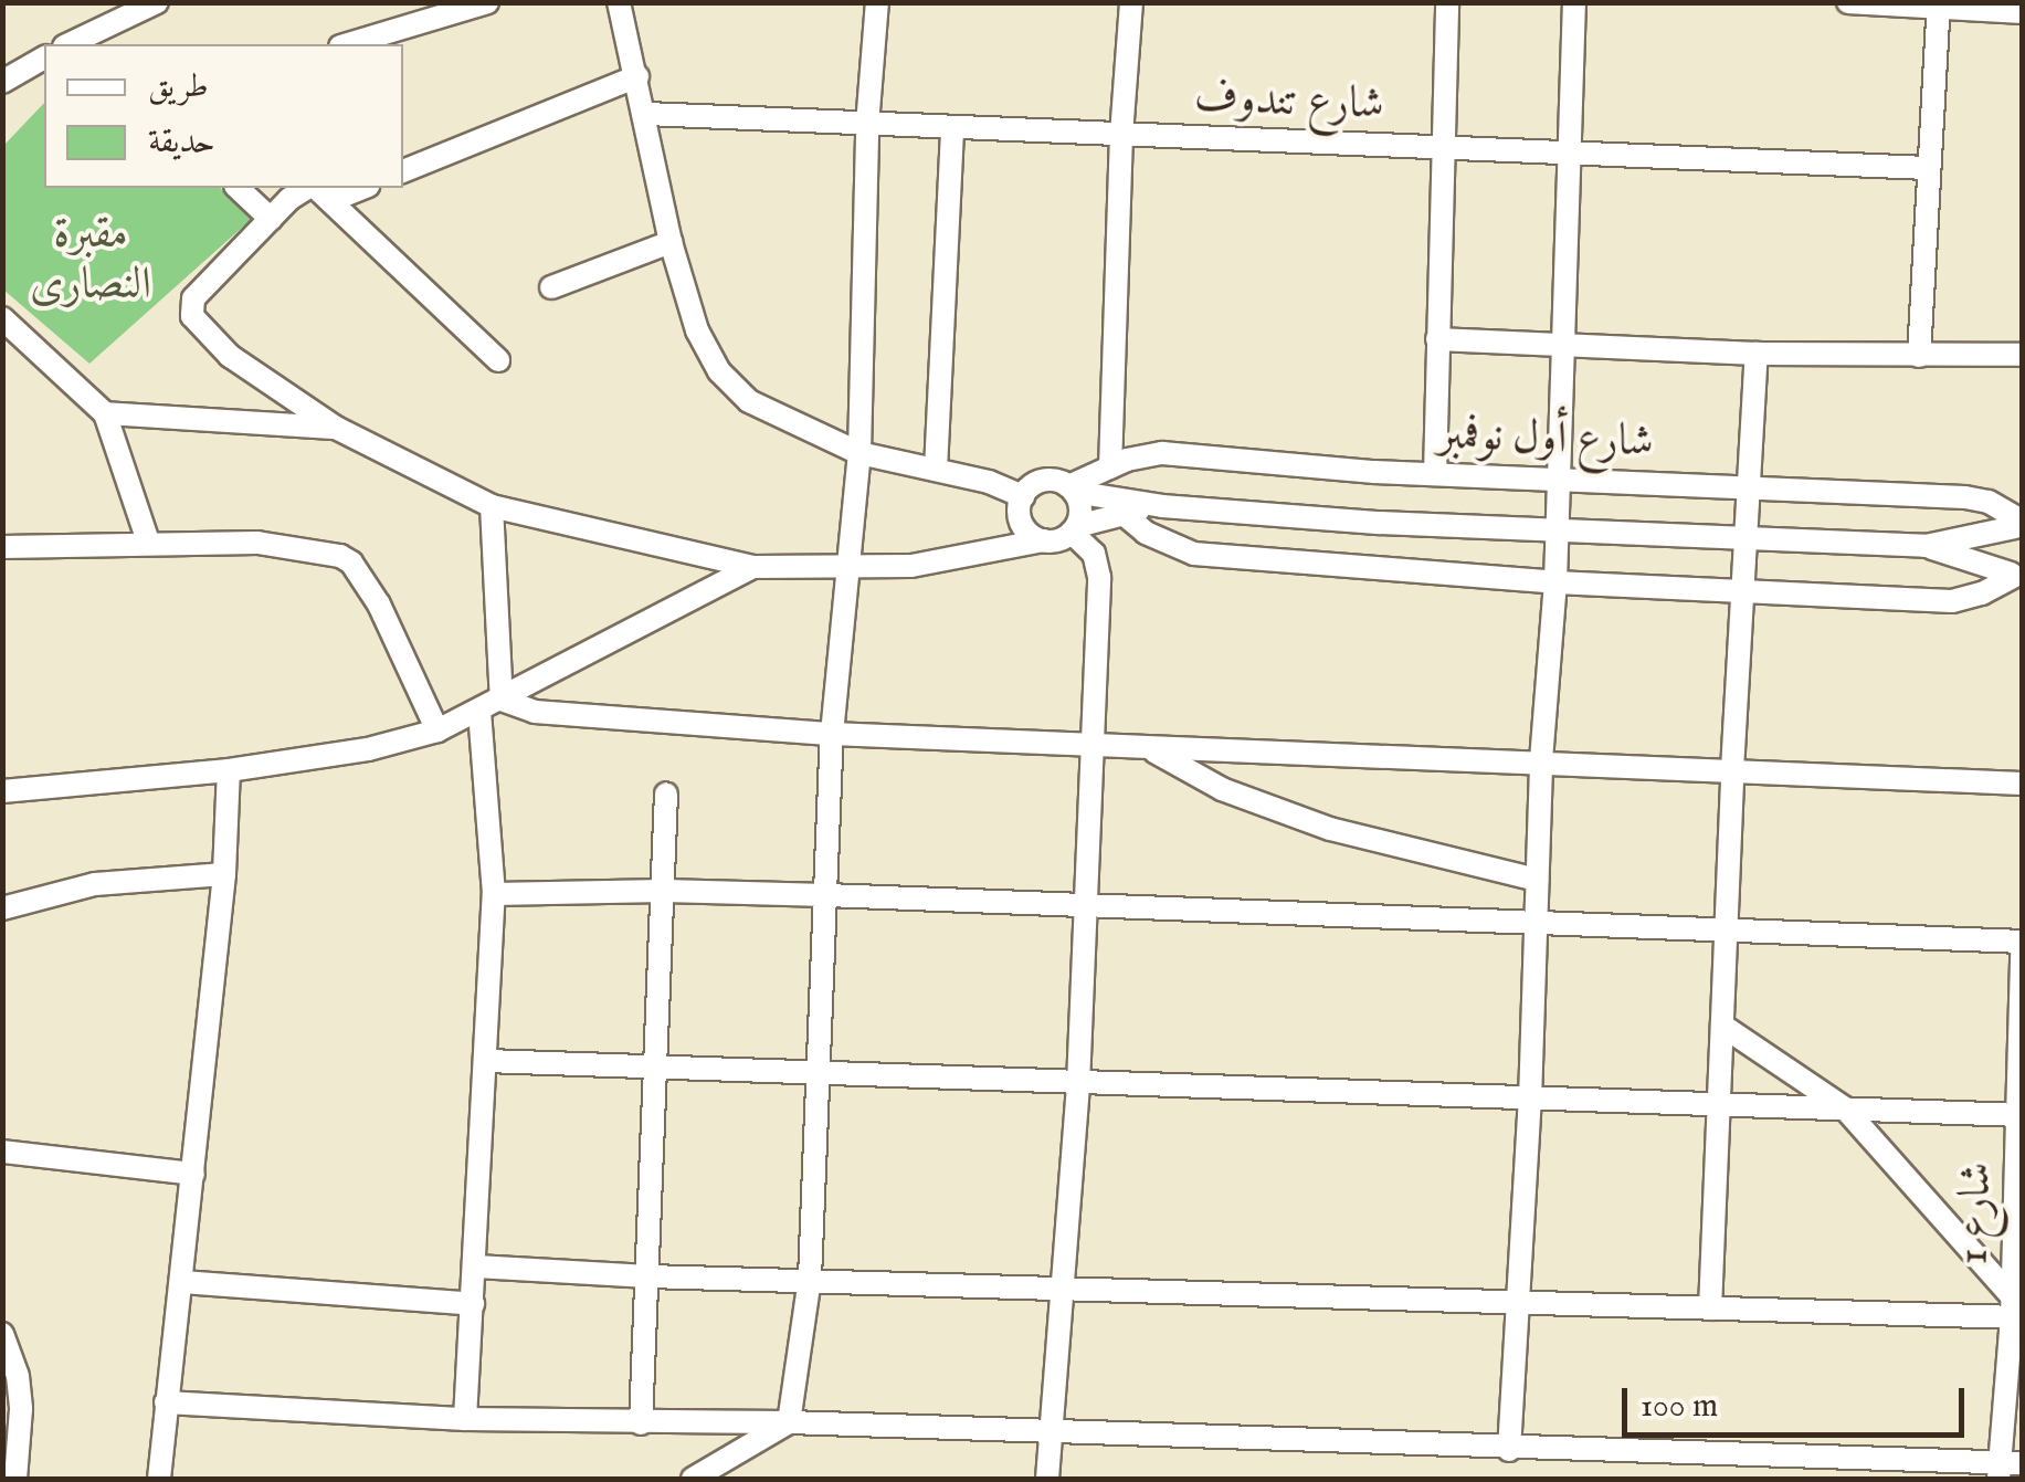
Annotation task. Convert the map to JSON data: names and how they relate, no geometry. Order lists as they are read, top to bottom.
{
  "streets": {
    "street": ["شارع تندوف", "شارع أول نوفمبر", "شارع 1"]
  },
  "parks": ["مقبرة النصارى"],
  "legend": ["طريق", "حديقة"],
  "scale_bar": "100 m"
}
